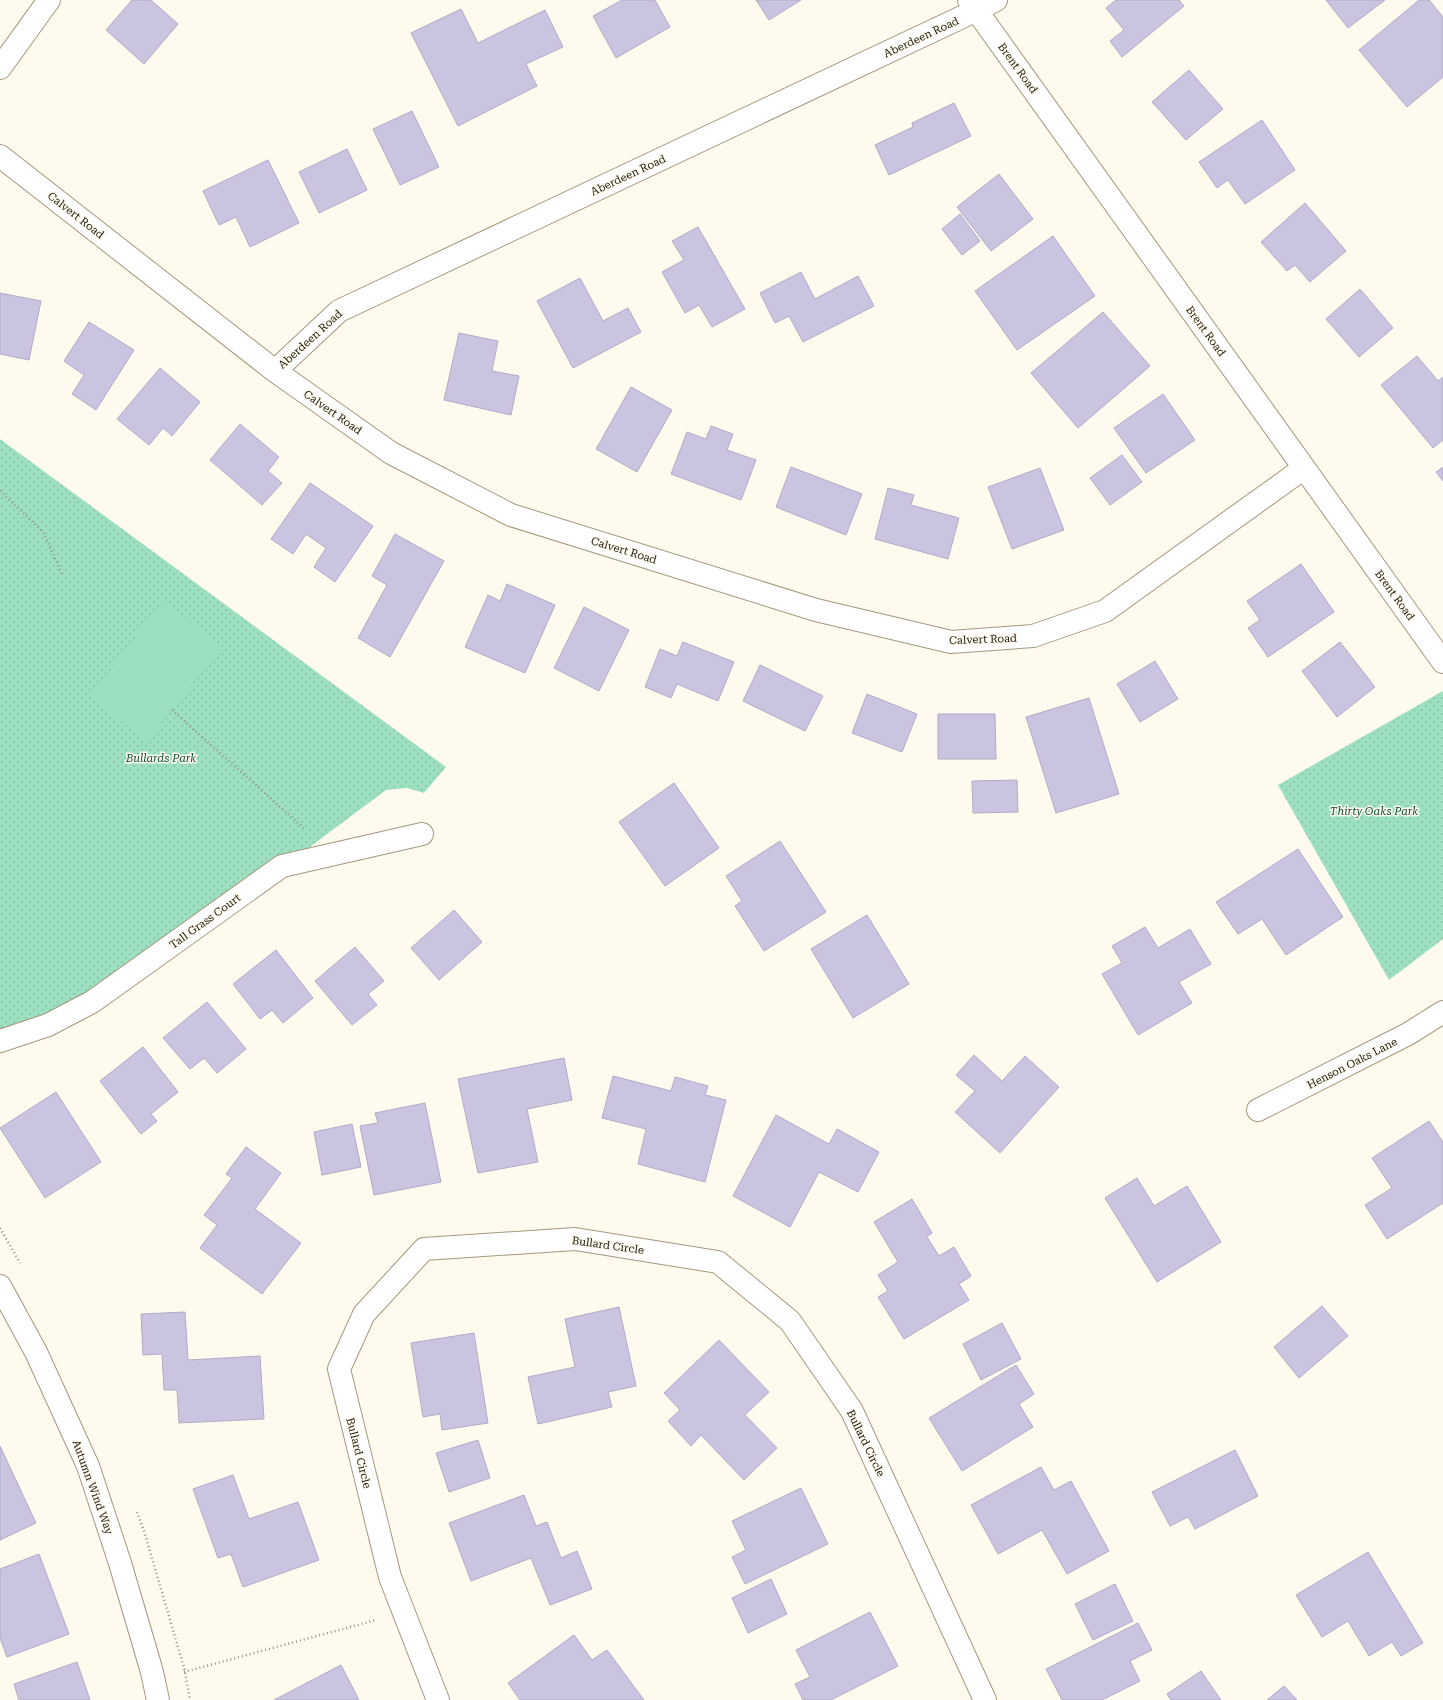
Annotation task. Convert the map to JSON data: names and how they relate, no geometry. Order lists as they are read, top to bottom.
{
  "streets": {
    "street": [
      "Aberdeen Road",
      "Brent Road",
      "Calvert Road",
      "Tall Grass Court",
      "Henson Oaks Lane",
      "Bullard Circle",
      "Autumn Wind Way"
    ]
  },
  "crossings": [
    ["Aberdeen Road", "Brent Road"],
    ["Aberdeen Road", "Calvert Road"],
    ["Brent Road", "Calvert Road"]
  ],
  "parks": ["Bullards Park", "Thirty Oaks Park"]
}
